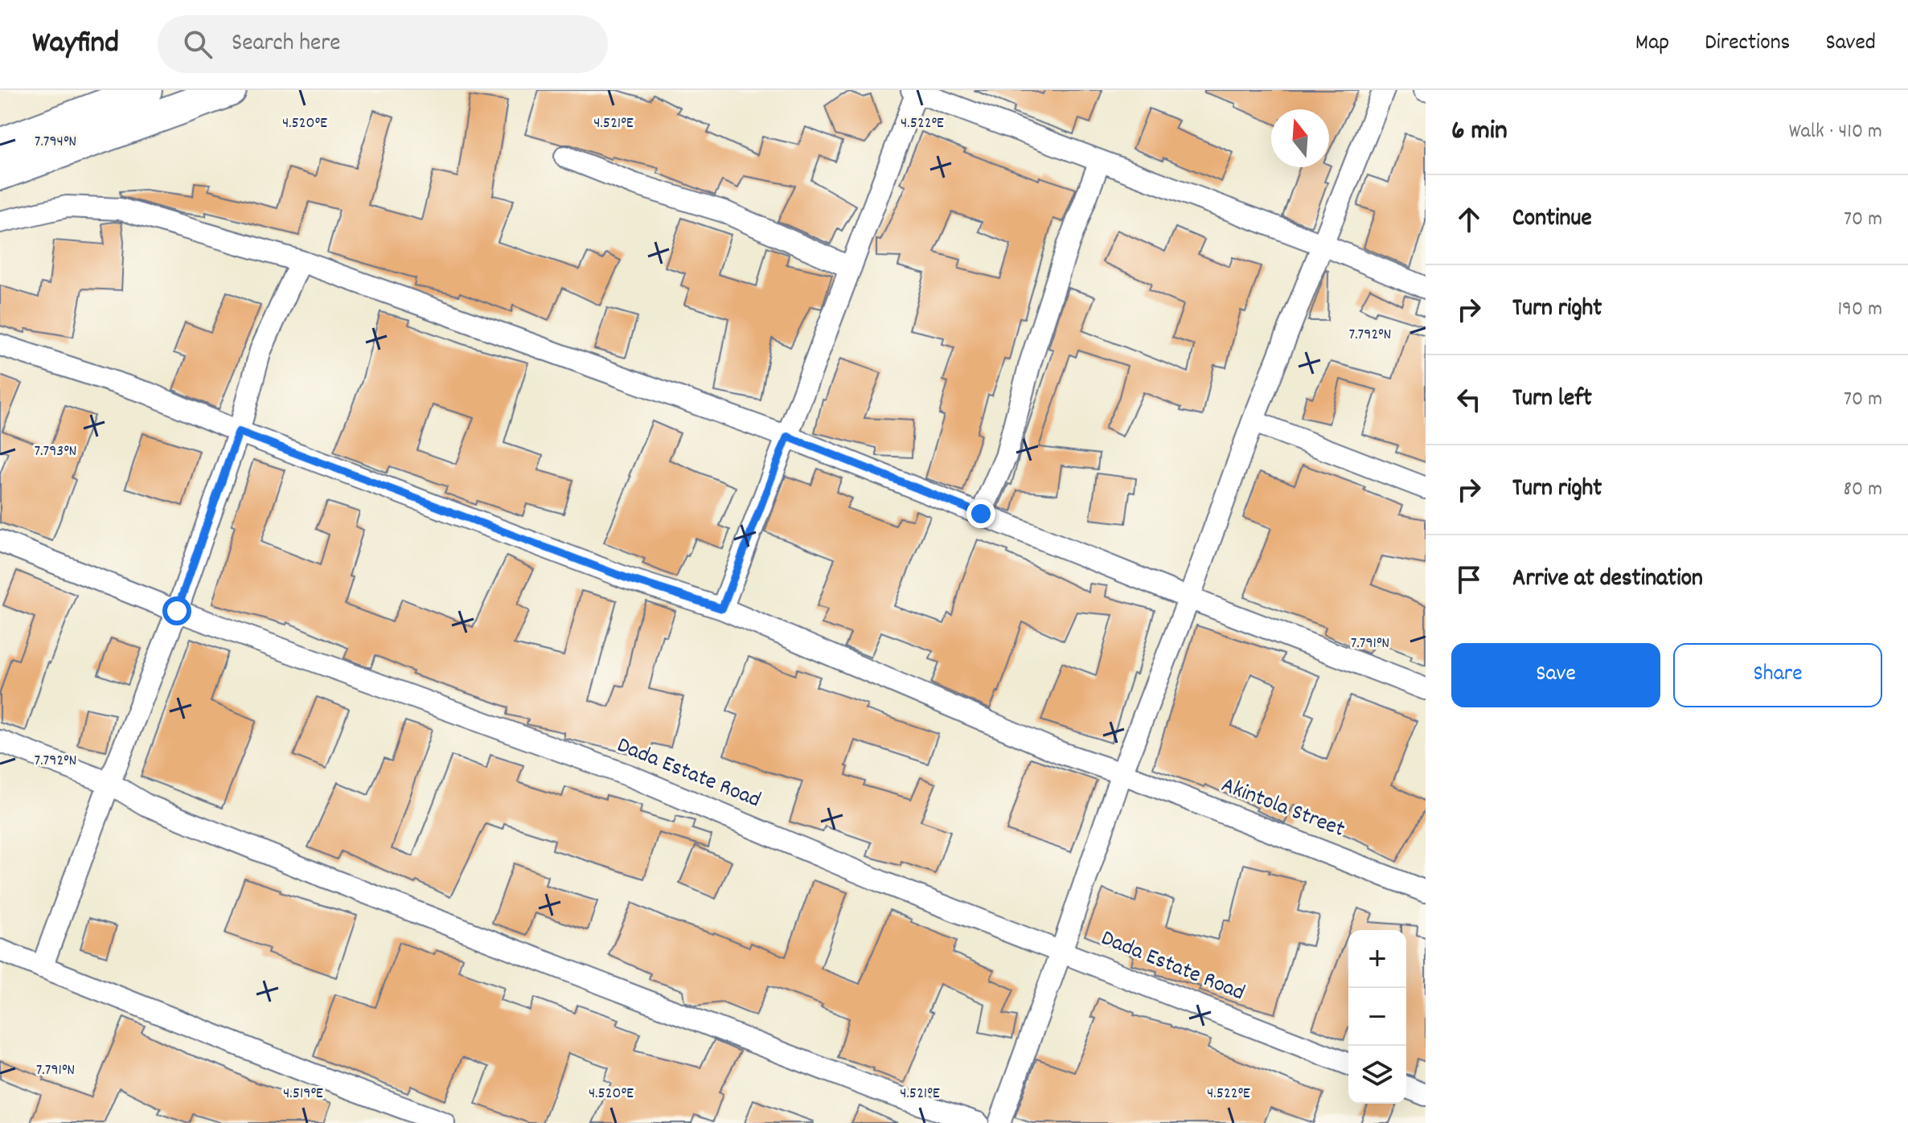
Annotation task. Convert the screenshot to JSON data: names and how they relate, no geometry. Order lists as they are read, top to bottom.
{
  "streets": {
    "street": ["Dada Estate Road", "Akintola Street"]
  },
  "north": "top",
  "page": {
    "header": "Wayfind",
    "search": "Search here",
    "nav": ["Map", "Directions", "Saved"],
    "heading": ["6 min", "Walk · 410 m"],
    "list": [
      ["Continue", "70 m"],
      ["Turn right", "190 m"],
      ["Turn left", "70 m"],
      ["Turn right", "80 m"],
      "Arrive at destination"
    ],
    "buttons": ["Save", "Share"],
    "map_buttons": ["+", "−"]
  },
  "coordinates": [
    "4.520°E",
    "4.521°E",
    "4.522°E",
    "7.794°N",
    "7.792°N",
    "7.793°N",
    "7.791°N",
    "4.519°E"
  ]
}
